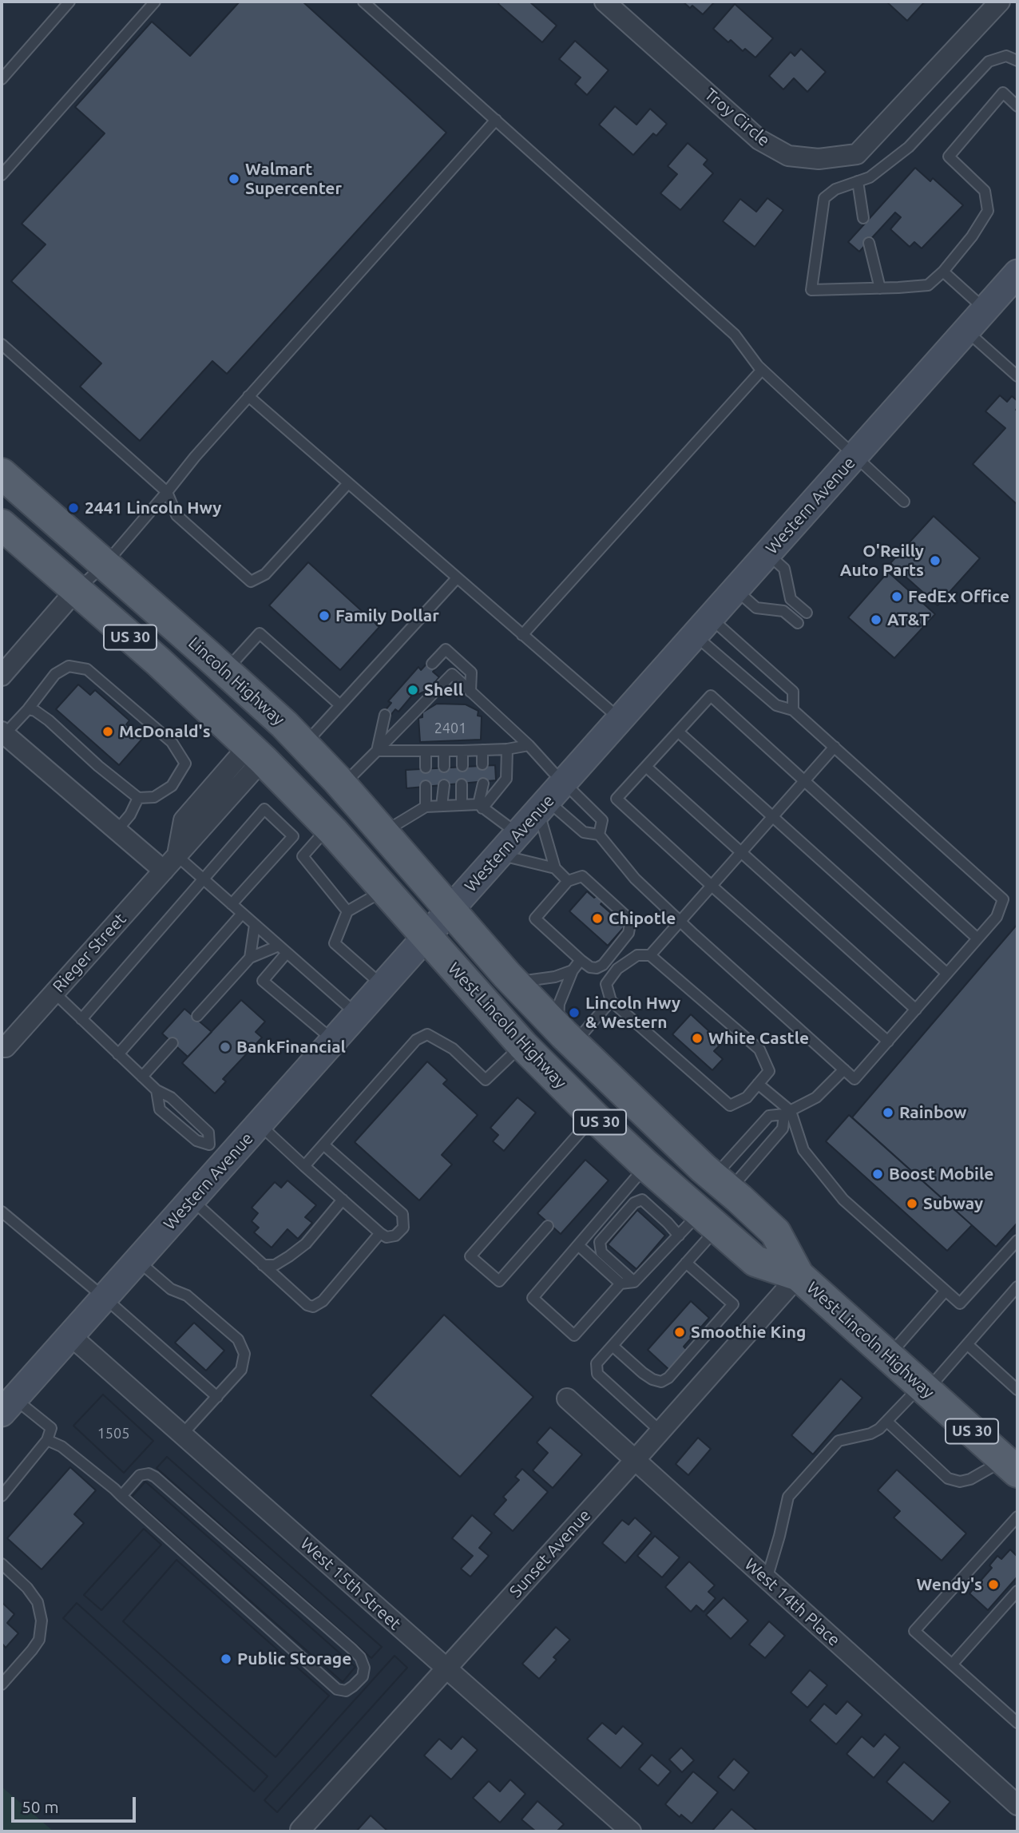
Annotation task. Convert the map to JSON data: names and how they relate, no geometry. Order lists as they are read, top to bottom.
{
  "streets": {
    "main road": [
      "Western Avenue",
      "US 30",
      "Lincoln Highway",
      "West Lincoln Highway"
    ],
    "street": [
      "Troy Circle",
      "Rieger Street",
      "Sunset Avenue",
      "West 15th Street",
      "West 14th Place"
    ]
  },
  "crossings": [
    ["Western Avenue", "US 30"],
    ["Western Avenue", "Lincoln Highway"],
    ["Western Avenue", "West Lincoln Highway"],
    ["Western Avenue", "West 15th Street"],
    ["US 30", "West Lincoln Highway"],
    ["Lincoln Highway", "West Lincoln Highway"],
    ["West Lincoln Highway", "Sunset Avenue"],
    ["Sunset Avenue", "West 15th Street"],
    ["Sunset Avenue", "West 14th Place"]
  ],
  "places": [
    "Walmart Supercenter",
    "2441 Lincoln Hwy",
    "O'Reilly Auto Parts",
    "FedEx Office",
    "Family Dollar",
    "AT&T",
    "Shell",
    "McDonald's",
    "Chipotle",
    "Lincoln Hwy & Western",
    "White Castle",
    "BankFinancial",
    "Rainbow",
    "Boost Mobile",
    "Subway",
    "Smoothie King",
    "Wendy's",
    "Public Storage"
  ],
  "house_numbers": ["2401", "1505"],
  "scale_bar": "50 m"
}
